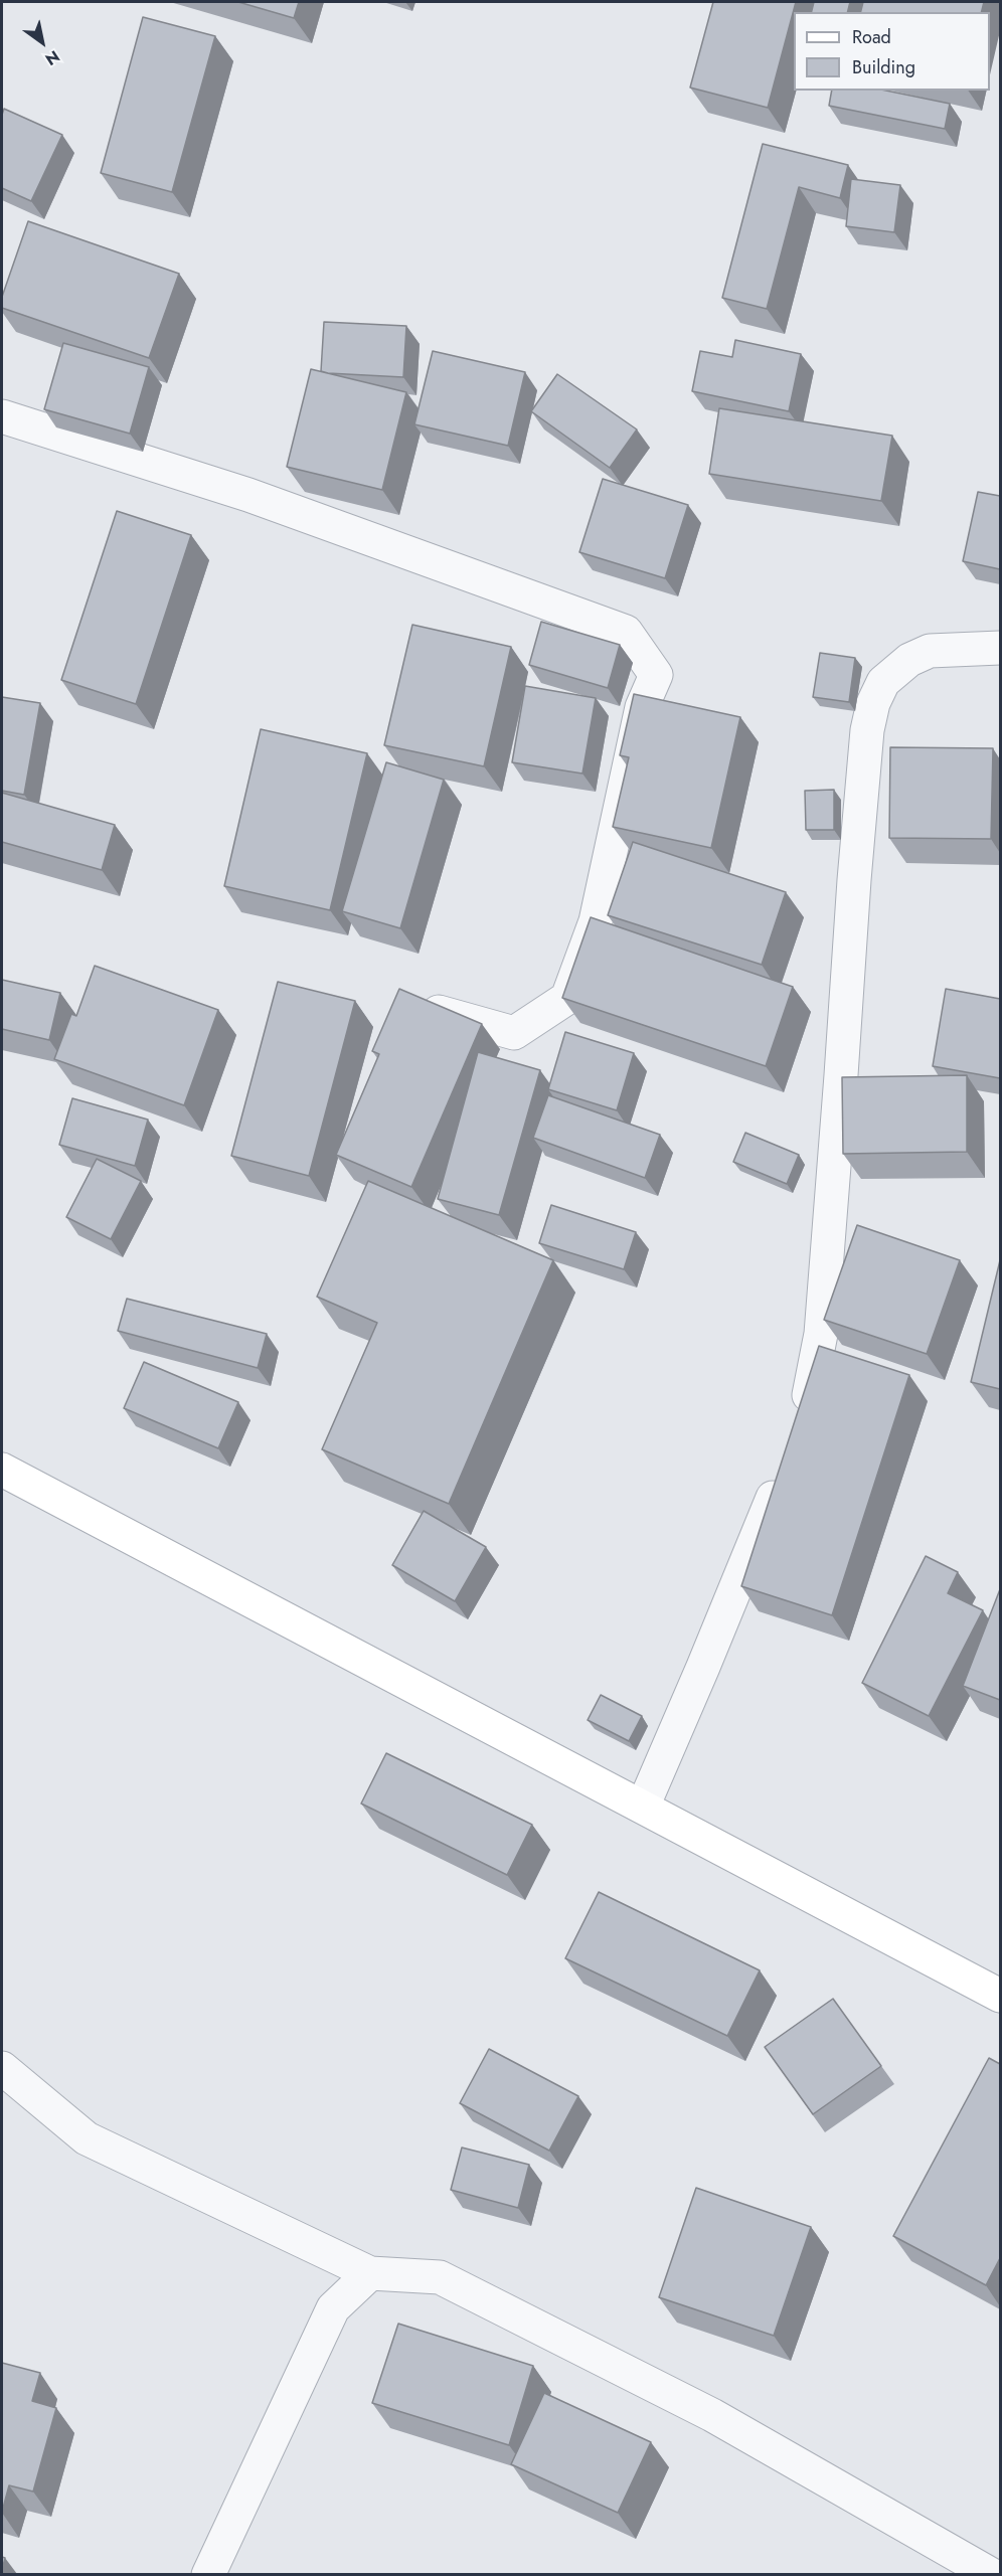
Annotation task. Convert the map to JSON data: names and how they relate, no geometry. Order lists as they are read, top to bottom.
{
  "legend": ["Road", "Building"],
  "north": "bottom right"
}
